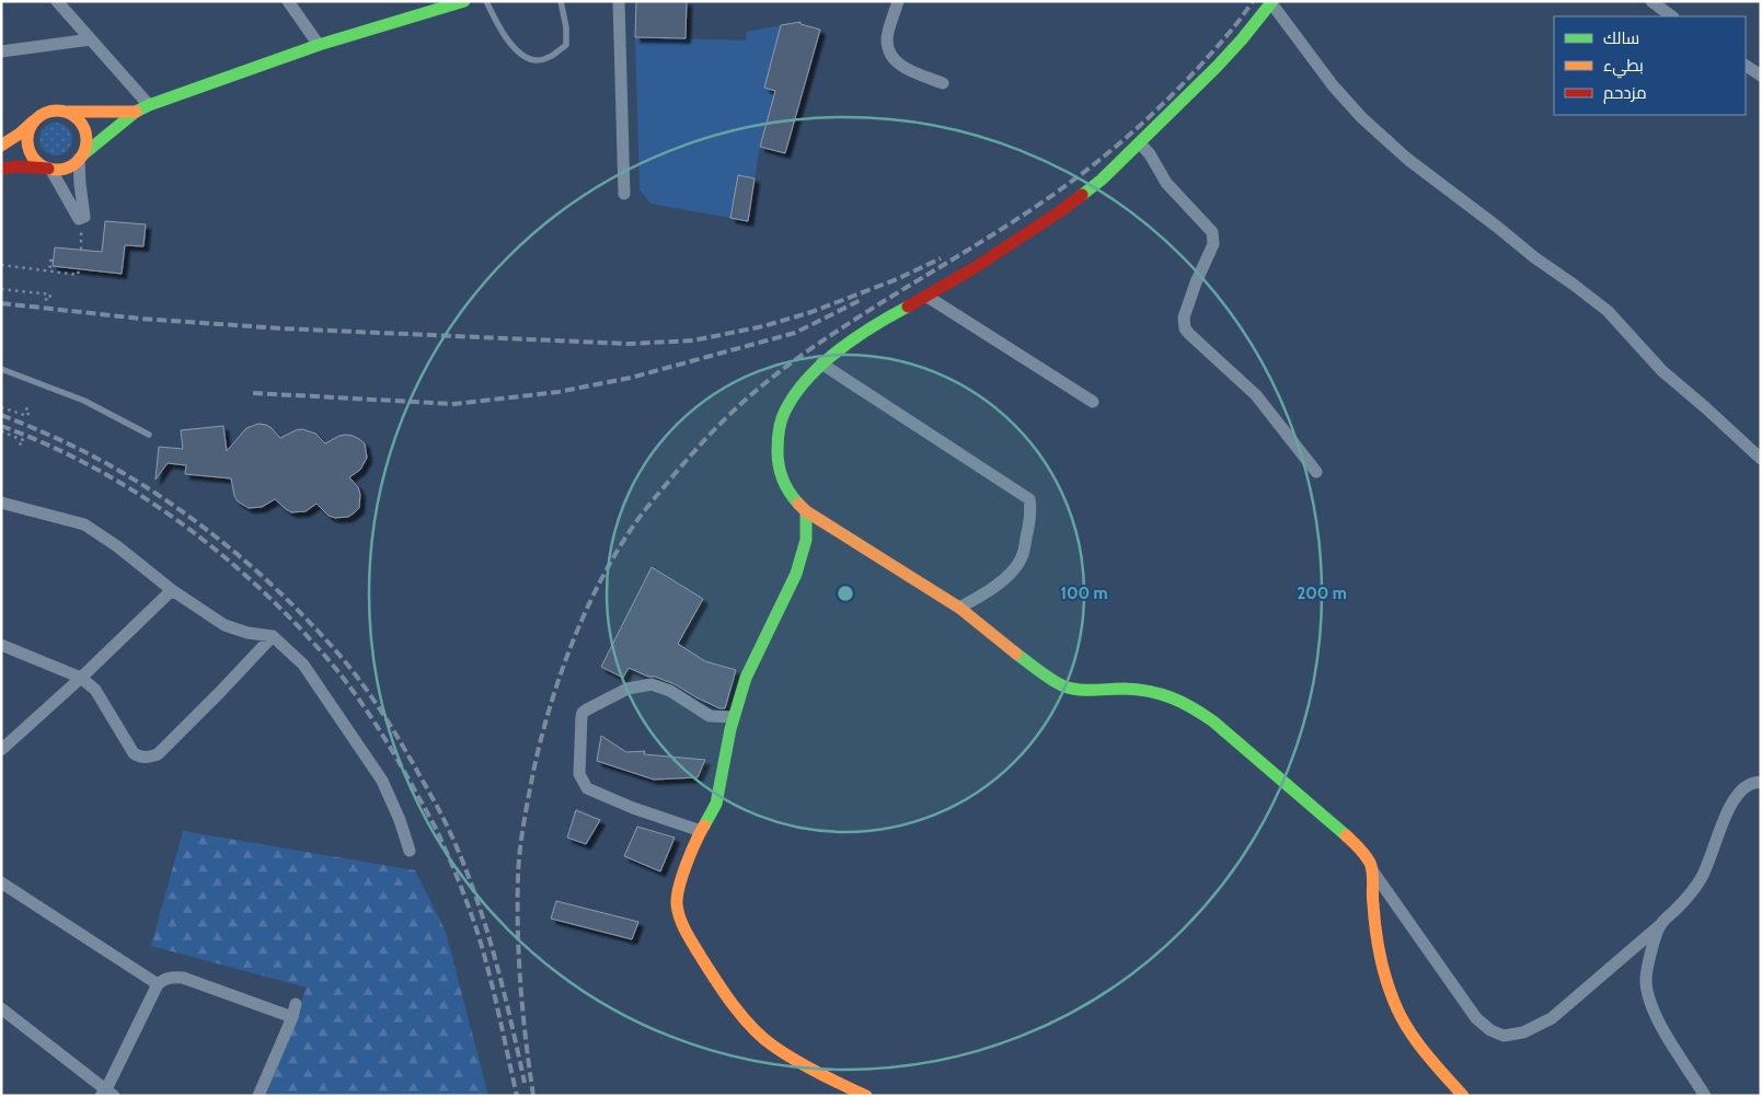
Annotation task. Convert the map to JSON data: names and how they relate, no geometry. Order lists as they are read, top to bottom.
{
  "legend": ["سالك", "بطيء", "مزدحم"],
  "rings": ["100 m", "200 m"]
}
